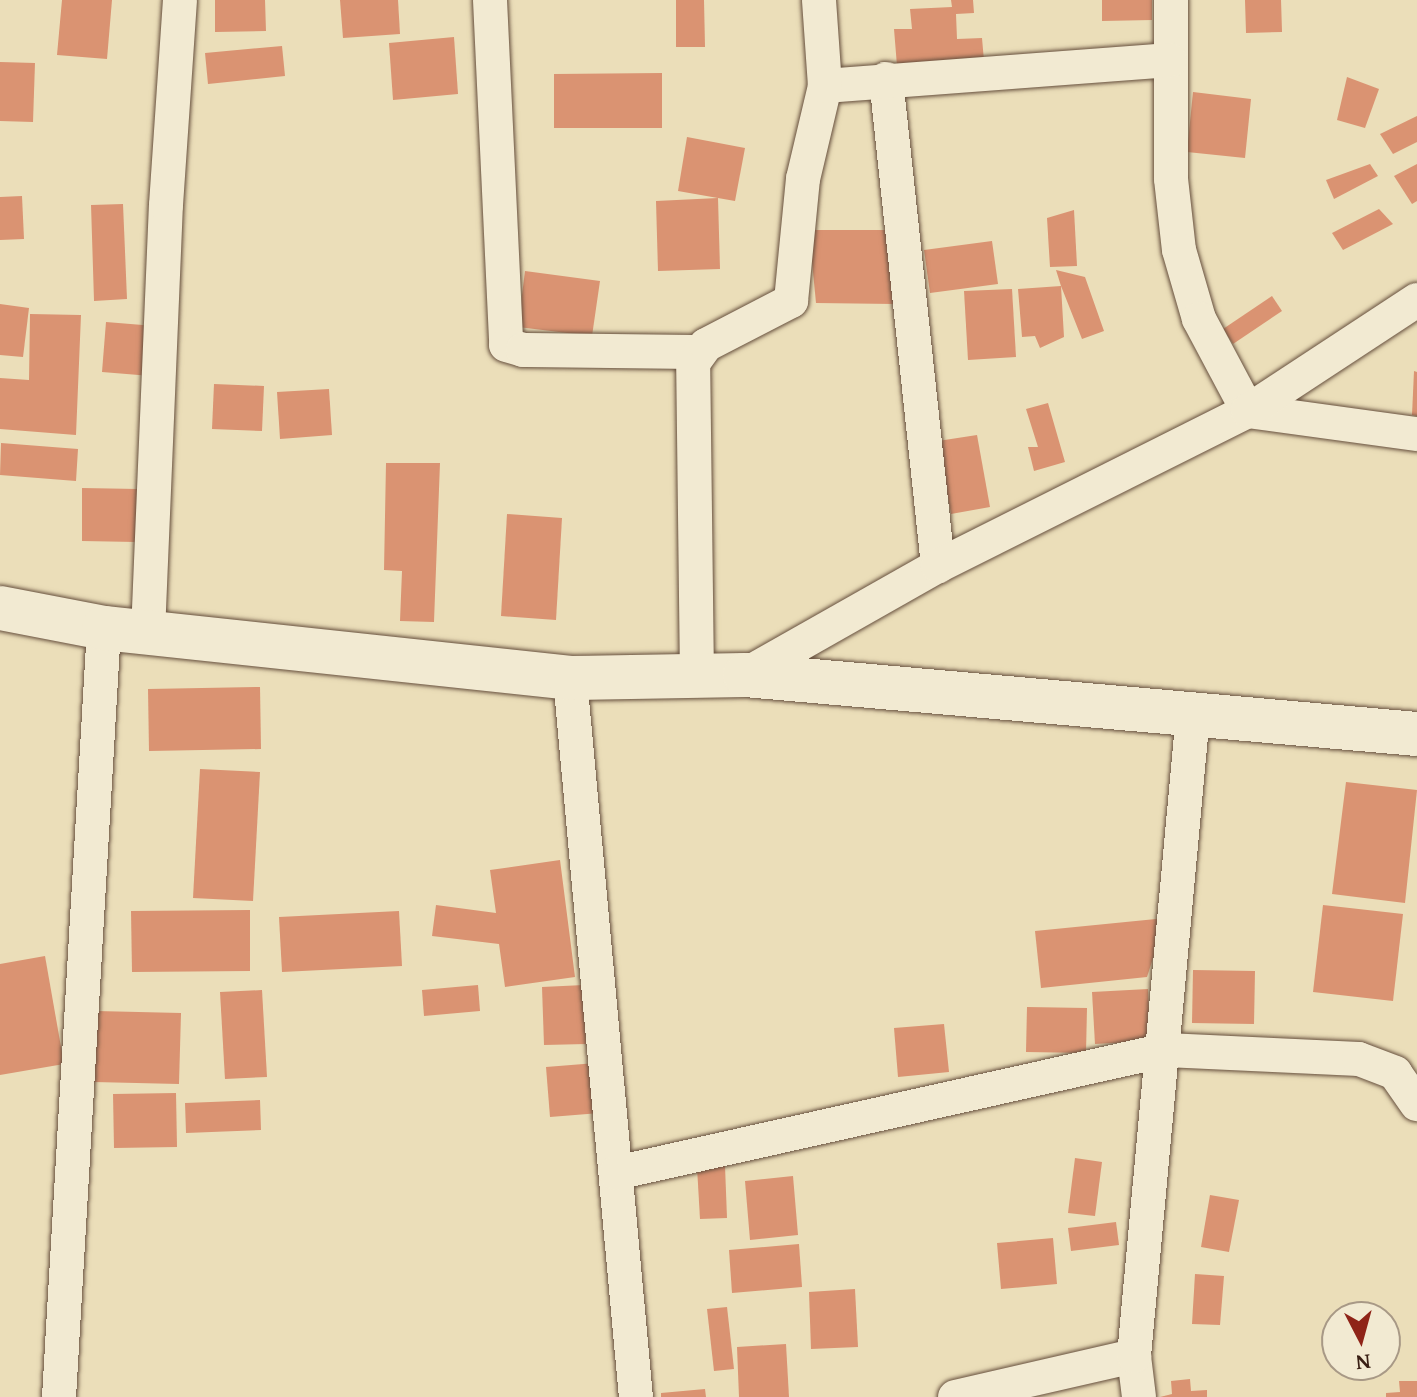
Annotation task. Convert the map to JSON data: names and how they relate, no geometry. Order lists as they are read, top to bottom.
{
  "north": "bottom"
}
